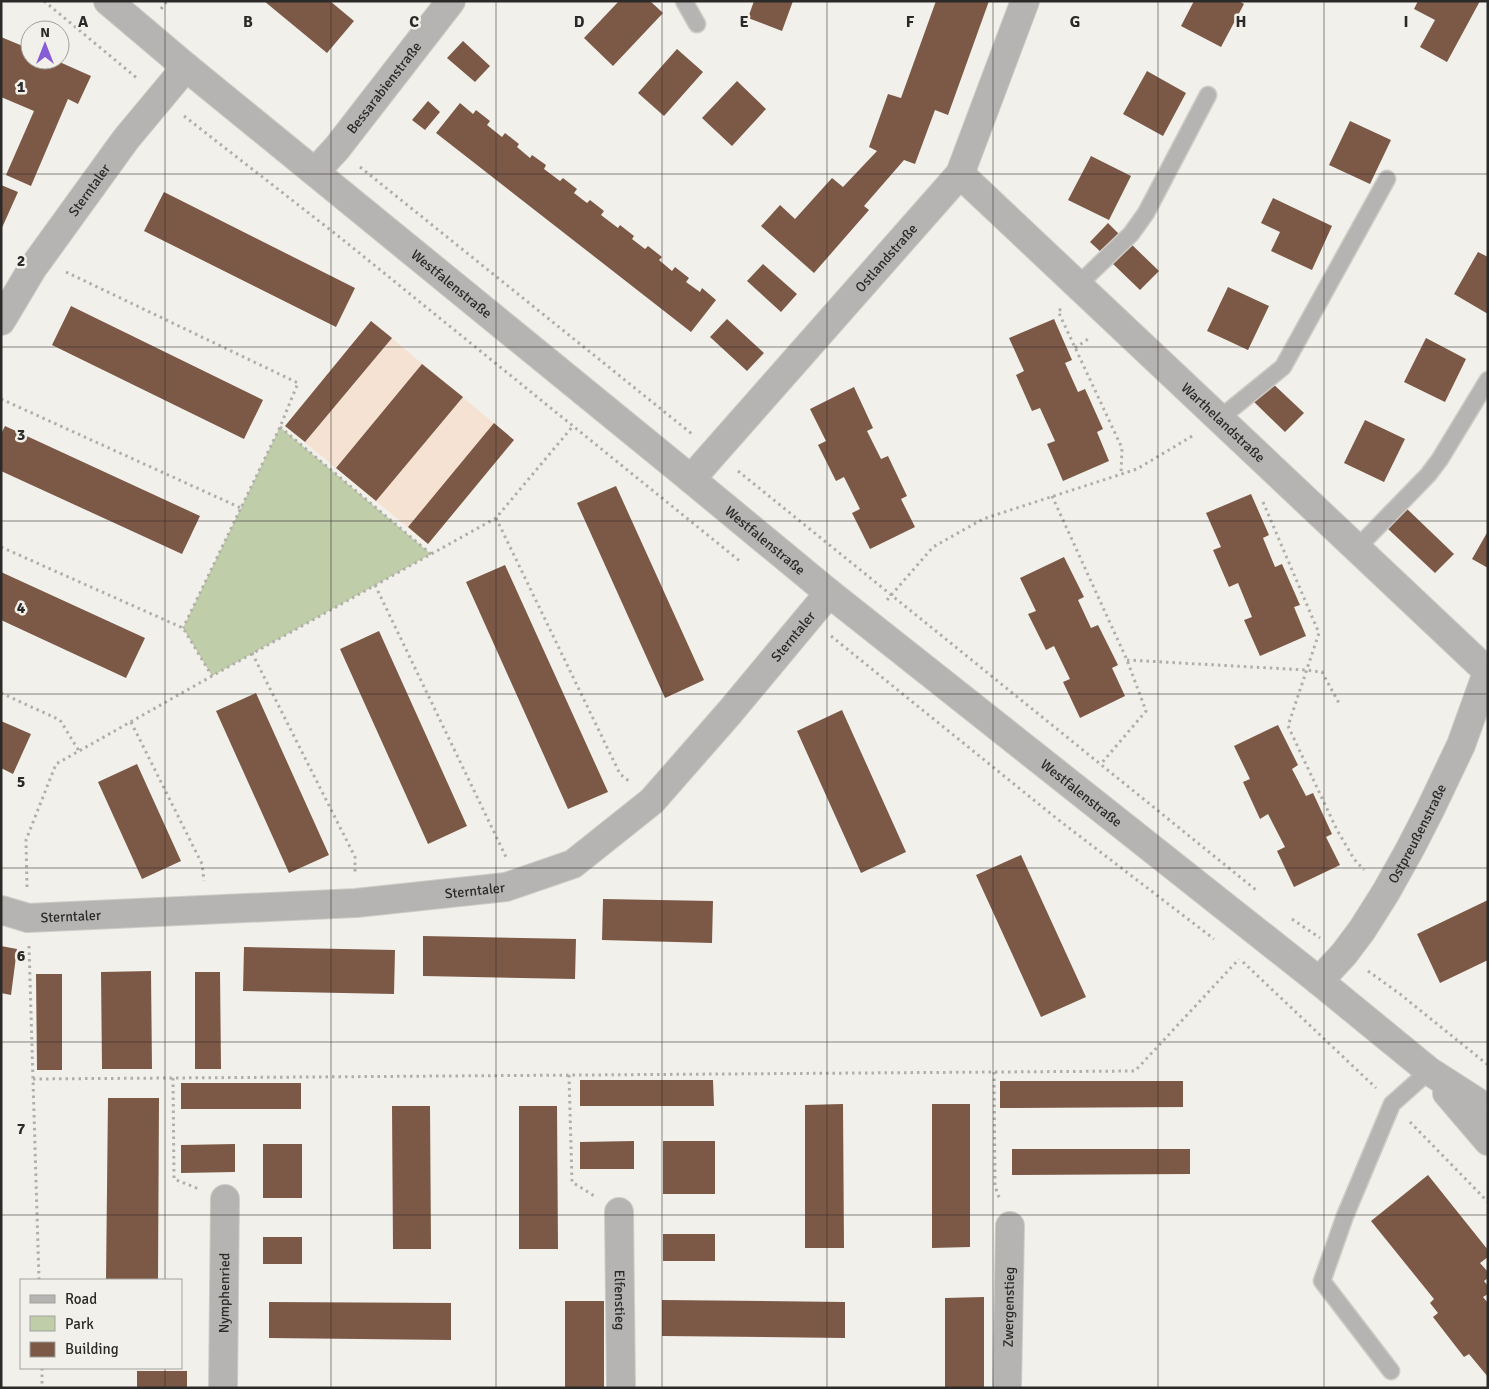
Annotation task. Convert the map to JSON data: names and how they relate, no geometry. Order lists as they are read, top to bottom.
{
  "streets": {
    "street": [
      "Bessarabienstraße",
      "Sterntaler",
      "Ostlandstraße",
      "Westfalenstraße",
      "Warthelandstraße",
      "Ostpreußenstraße",
      "Nymphenried",
      "Elfenstieg",
      "Zwergenstieg"
    ]
  },
  "crossings": [
    ["Bessarabienstraße", "Westfalenstraße"],
    ["Sterntaler", "Westfalenstraße"],
    ["Ostlandstraße", "Westfalenstraße"],
    ["Ostlandstraße", "Warthelandstraße"],
    ["Westfalenstraße", "Ostpreußenstraße"],
    ["Warthelandstraße", "Ostpreußenstraße"]
  ],
  "legend": ["Road", "Park", "Building"],
  "north": "top",
  "grid": {
    "columns": [
      "A",
      "B",
      "C",
      "D",
      "E",
      "F",
      "G",
      "H",
      "I"
    ],
    "rows": [
      "1",
      "2",
      "3",
      "4",
      "5",
      "6",
      "7"
    ]
  }
}
